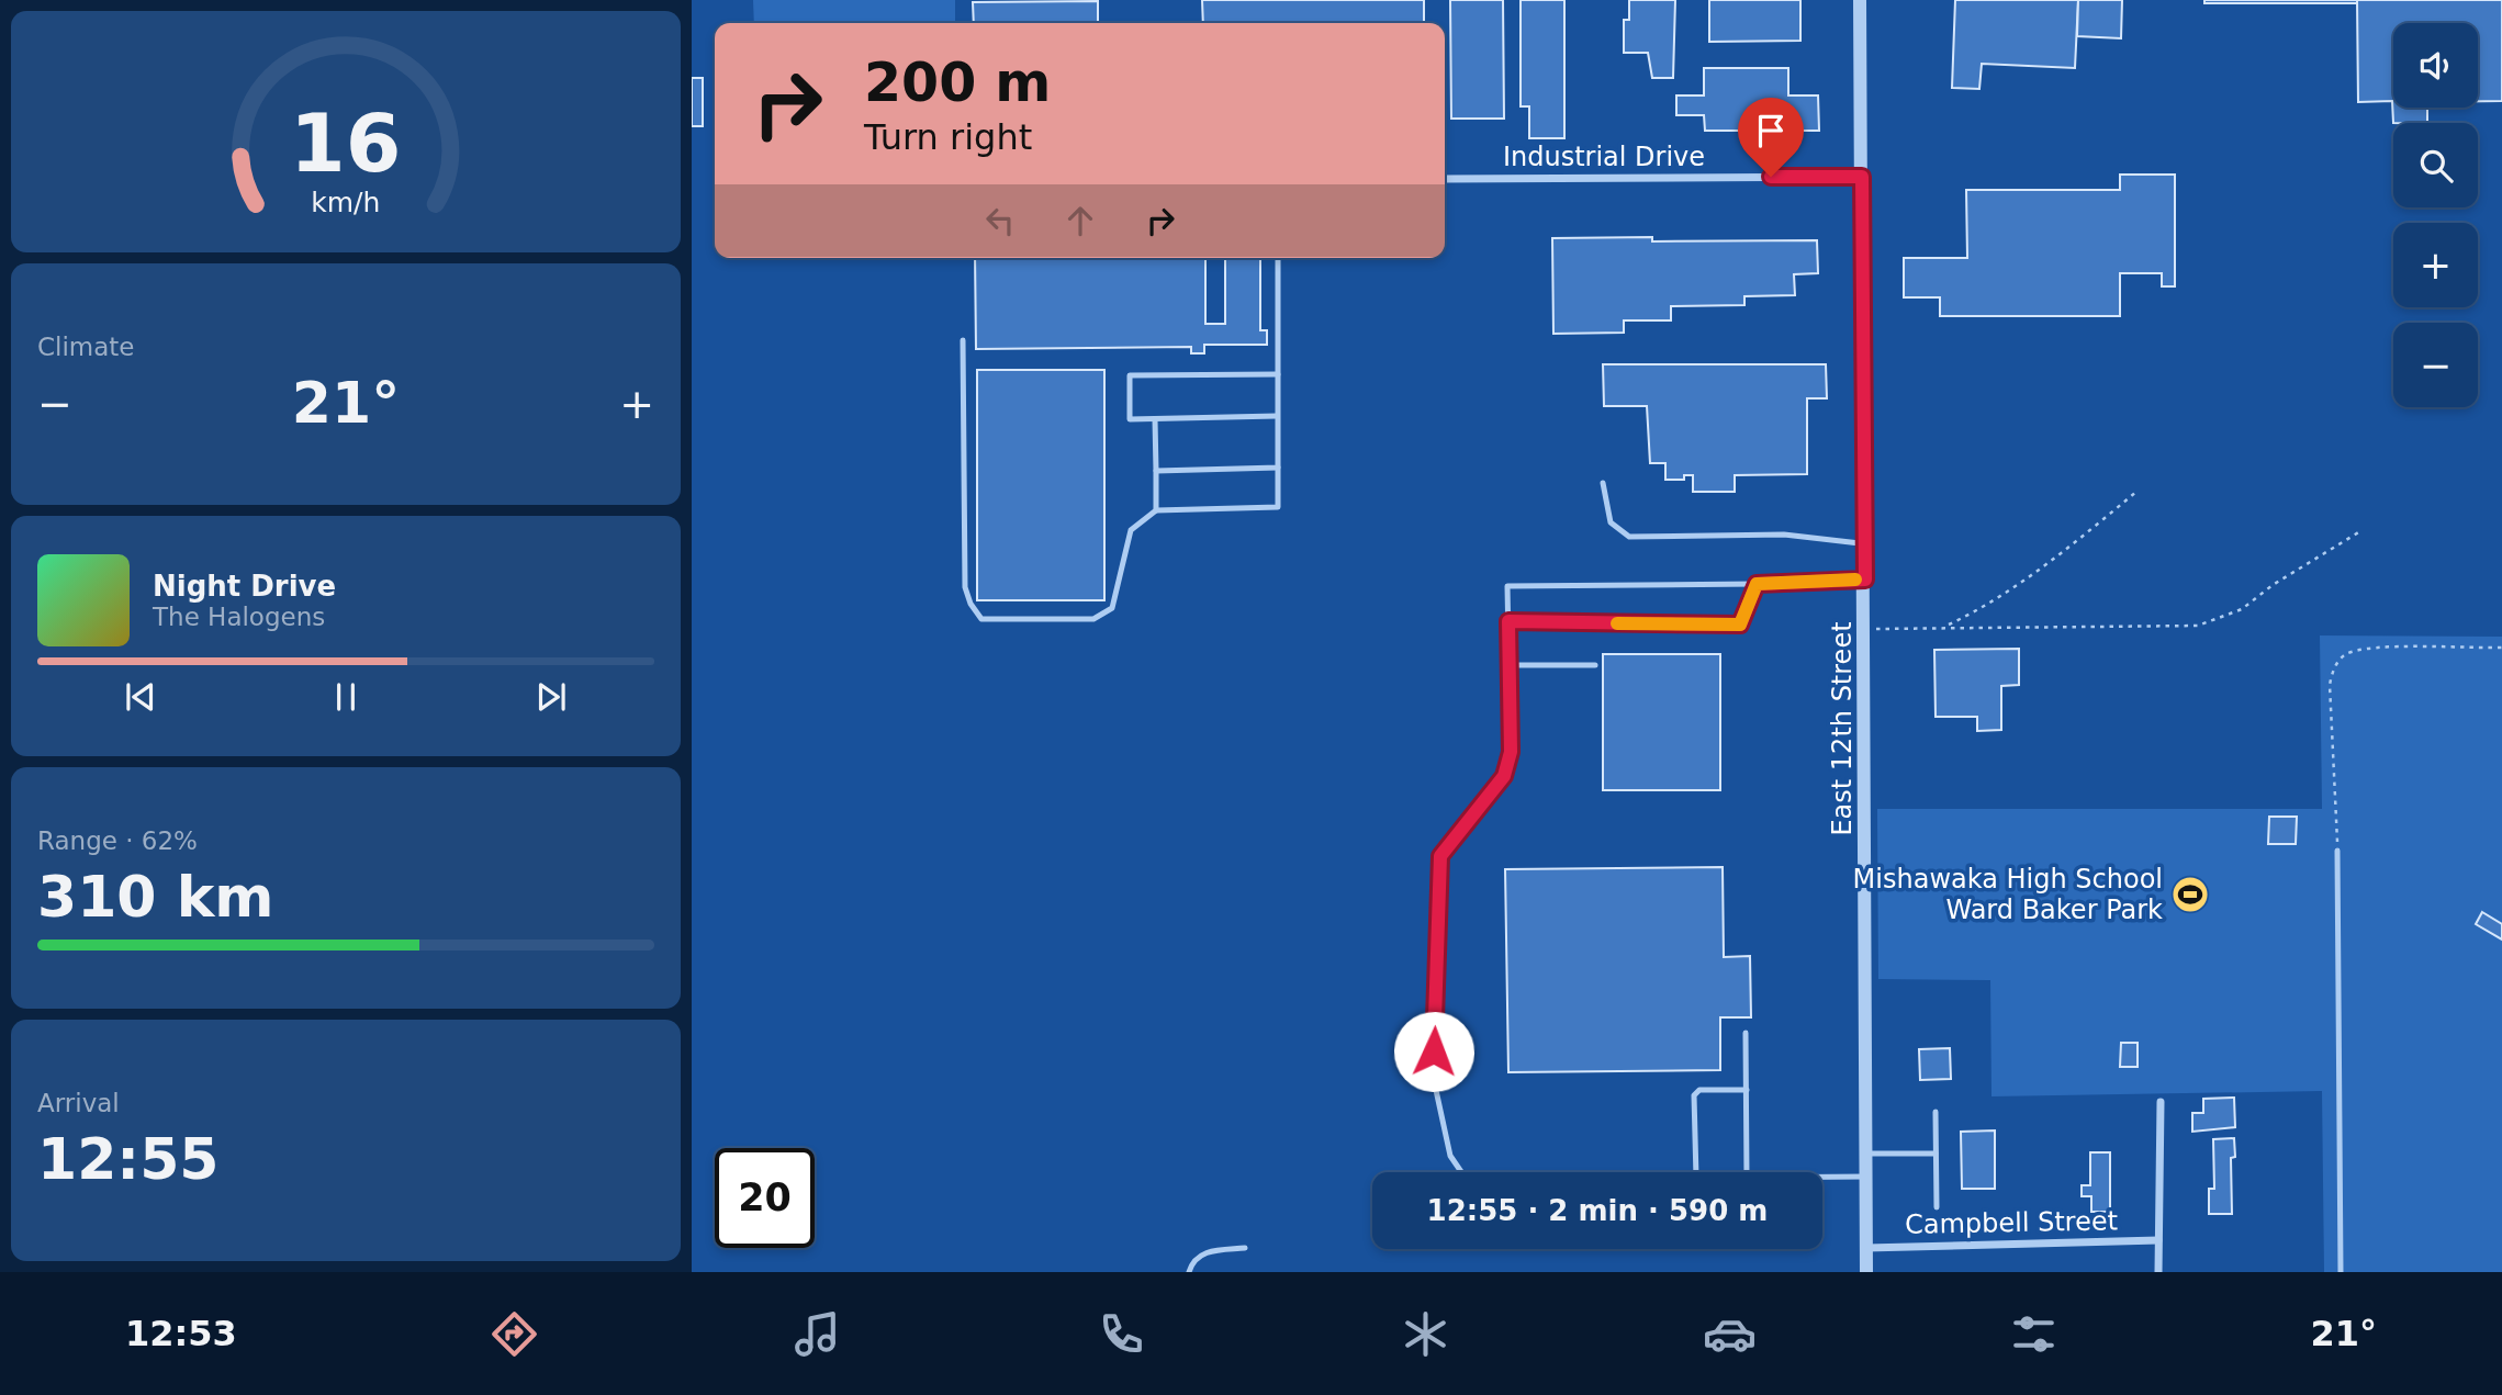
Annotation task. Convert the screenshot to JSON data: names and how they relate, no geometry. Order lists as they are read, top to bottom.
{
  "streets": {
    "street": ["Industrial Drive", "East 12th Street", "Campbell Street"]
  },
  "crossings": [
    ["Industrial Drive", "East 12th Street"],
    ["East 12th Street", "Campbell Street"]
  ],
  "places": {
    "sports": ["Mishawaka High School Ward Baker Park"]
  },
  "page": {
    "map_buttons": ["+", "−"],
    "turn": ["200 m", "Turn right"],
    "tile": [
      "Climate",
      ["Range · 62%", "310 km"],
      ["Arrival", "12:55"]
    ],
    "heat": ["−", "21°", "+"],
    "song": ["Night Drive", "The Halogens"],
    "limit": "20",
    "trip": "12:55 · 2 min · 590 m",
    "tabs": ["12:53", "21°"],
    "gauge": ["16", "km/h"]
  }
}
